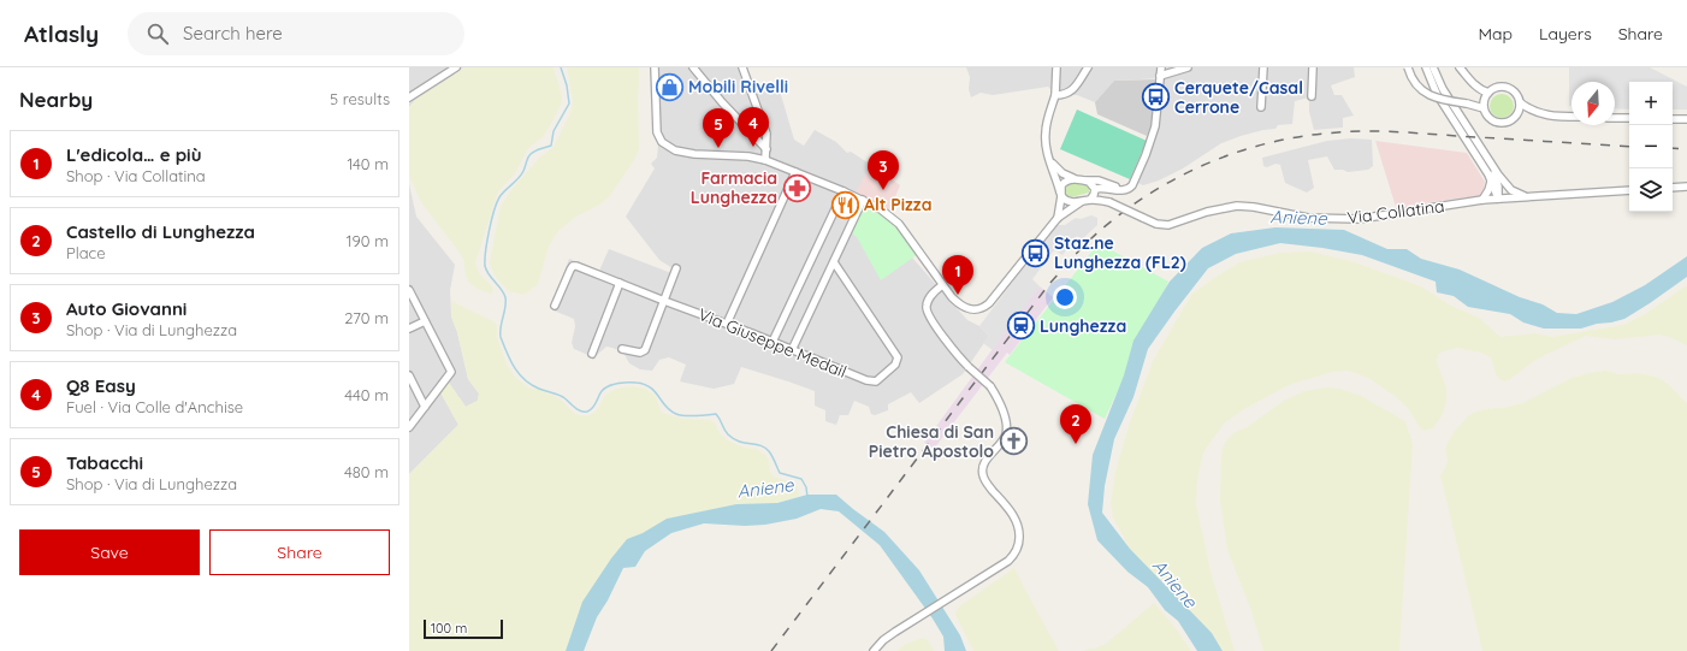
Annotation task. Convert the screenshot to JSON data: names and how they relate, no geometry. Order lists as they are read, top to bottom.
{
  "streets": {
    "street": ["Via Collatina", "Via Giuseppe Medail"]
  },
  "water": ["Aniene"],
  "places": {
    "shop": ["Mobili Rivelli"],
    "bus stop": ["Cerquete/Casal Cerrone", "Staz.ne Lunghezza (FL2)"],
    "pharmacy": ["Farmacia Lunghezza"],
    "restaurant": ["Alt Pizza"],
    "station": ["Lunghezza"],
    "church": ["Chiesa di San Pietro Apostolo"]
  },
  "scale_bar": "100 m",
  "north": "bottom",
  "page": {
    "header": "Atlasly",
    "search": "Search here",
    "nav": ["Map", "Layers", "Share"],
    "heading": ["Nearby", "5 results"],
    "map_buttons": ["+", "−"],
    "pins": [
      "4",
      "5",
      "3",
      "1",
      "2"
    ],
    "list": [
      {
        "mark": "1",
        "name": "L'edicola… e più",
        "note": "Shop · Via Collatina",
        "value": "140 m"
      },
      {
        "mark": "2",
        "name": "Castello di Lunghezza",
        "note": "Place",
        "value": "190 m"
      },
      {
        "mark": "3",
        "name": "Auto Giovanni",
        "note": "Shop · Via di Lunghezza",
        "value": "270 m"
      },
      {
        "mark": "4",
        "name": "Q8 Easy",
        "note": "Fuel · Via Colle d'Anchise",
        "value": "440 m"
      },
      {
        "mark": "5",
        "name": "Tabacchi",
        "note": "Shop · Via di Lunghezza",
        "value": "480 m"
      }
    ],
    "buttons": ["Save", "Share"],
    "scale": "100 m"
  }
}
